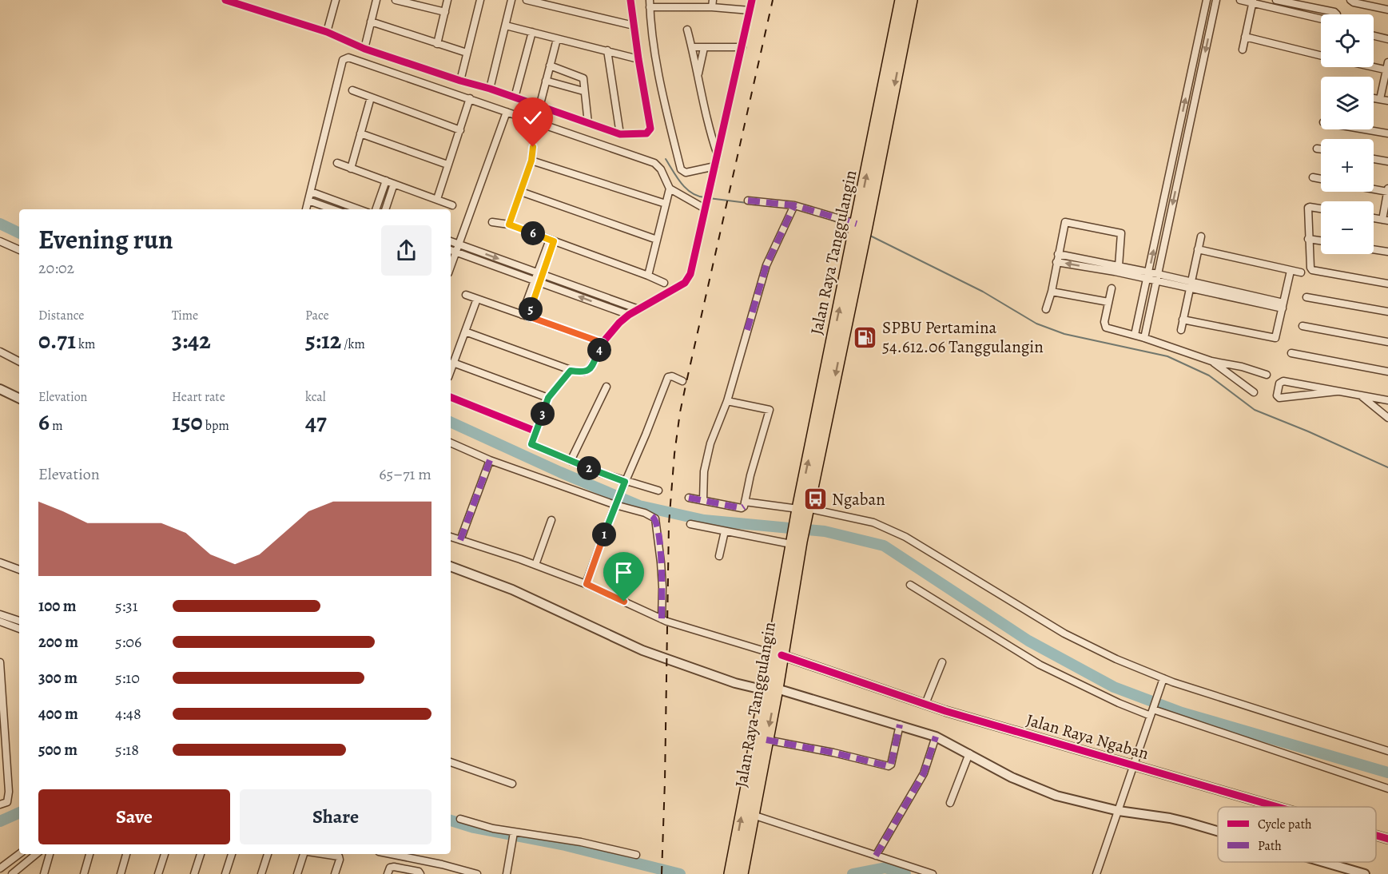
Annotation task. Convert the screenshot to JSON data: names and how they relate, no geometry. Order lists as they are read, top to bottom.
{
  "streets": {
    "highway": ["Jalan Raya Tanggulangin"],
    "street": ["Jalan Raya Ngaban"]
  },
  "crossings": [
    ["Jalan Raya Tanggulangin", "Jalan Raya Ngaban"]
  ],
  "places": {
    "fuel station": ["SPBU Pertamina 54.612.06 Tanggulangin"],
    "bus stop": ["Ngaban"]
  },
  "legend": ["Cycle path", "Path"],
  "page": {
    "map_buttons": ["+", "−"],
    "heading": ["Evening run", "20:02"],
    "pins": [
      "6",
      "5",
      "4",
      "3",
      "2",
      "1"
    ],
    "stats": [
      ["Distance", "0.71 km"],
      ["Time", "3:42"],
      ["Pace", "5:12 /km"],
      ["Elevation", "6 m"],
      ["Heart rate", "150 bpm"],
      ["kcal", "47"]
    ],
    "chart": ["Elevation", "65–71 m"],
    "list": [
      {
        "name": "100 m",
        "note": "5:31"
      },
      {
        "name": "200 m",
        "note": "5:06"
      },
      {
        "name": "300 m",
        "note": "5:10"
      },
      {
        "name": "400 m",
        "note": "4:48"
      },
      {
        "name": "500 m",
        "note": "5:18"
      }
    ],
    "buttons": ["Save", "Share"]
  }
}
